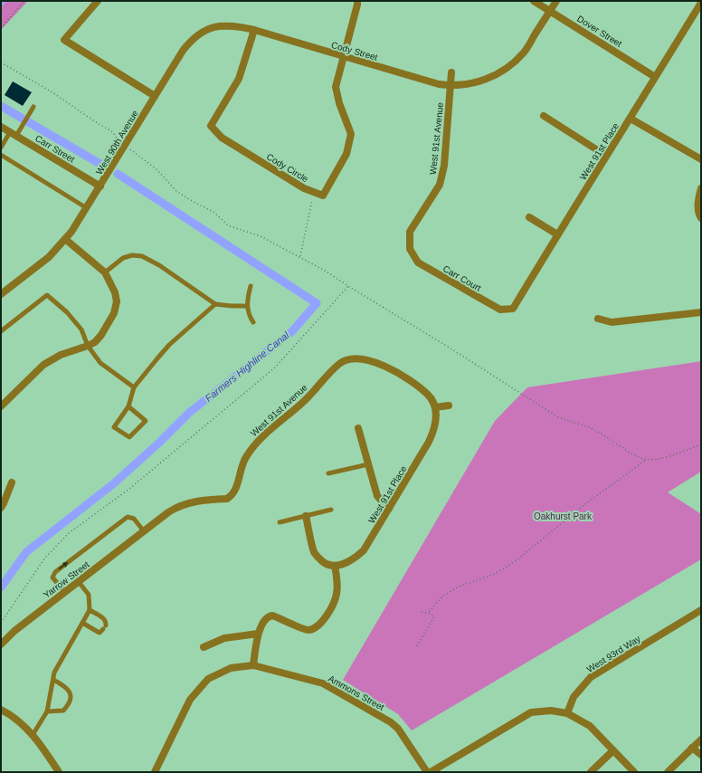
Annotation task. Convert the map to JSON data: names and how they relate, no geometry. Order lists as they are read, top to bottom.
{
  "streets": {
    "street": [
      "Dover Street",
      "Cody Street",
      "West 91st Avenue",
      "West 90th Avenue",
      "Carr Street",
      "West 91st Place",
      "Cody Circle",
      "Carr Court",
      "Yarrow Street",
      "West 93rd Way",
      "Ammons Street"
    ]
  },
  "crossings": [
    ["Dover Street", "West 91st Place"],
    ["Cody Street", "West 91st Avenue"],
    ["Cody Street", "West 90th Avenue"],
    ["Cody Street", "Cody Circle"],
    ["West 91st Avenue", "West 91st Place"],
    ["West 91st Avenue", "Carr Court"],
    ["West 91st Avenue", "Yarrow Street"],
    ["West 90th Avenue", "Carr Street"],
    ["West 90th Avenue", "Cody Circle"],
    ["West 91st Place", "Carr Court"]
  ],
  "water": ["Farmers Highline Canal"],
  "parks": ["Oakhurst Park"]
}
